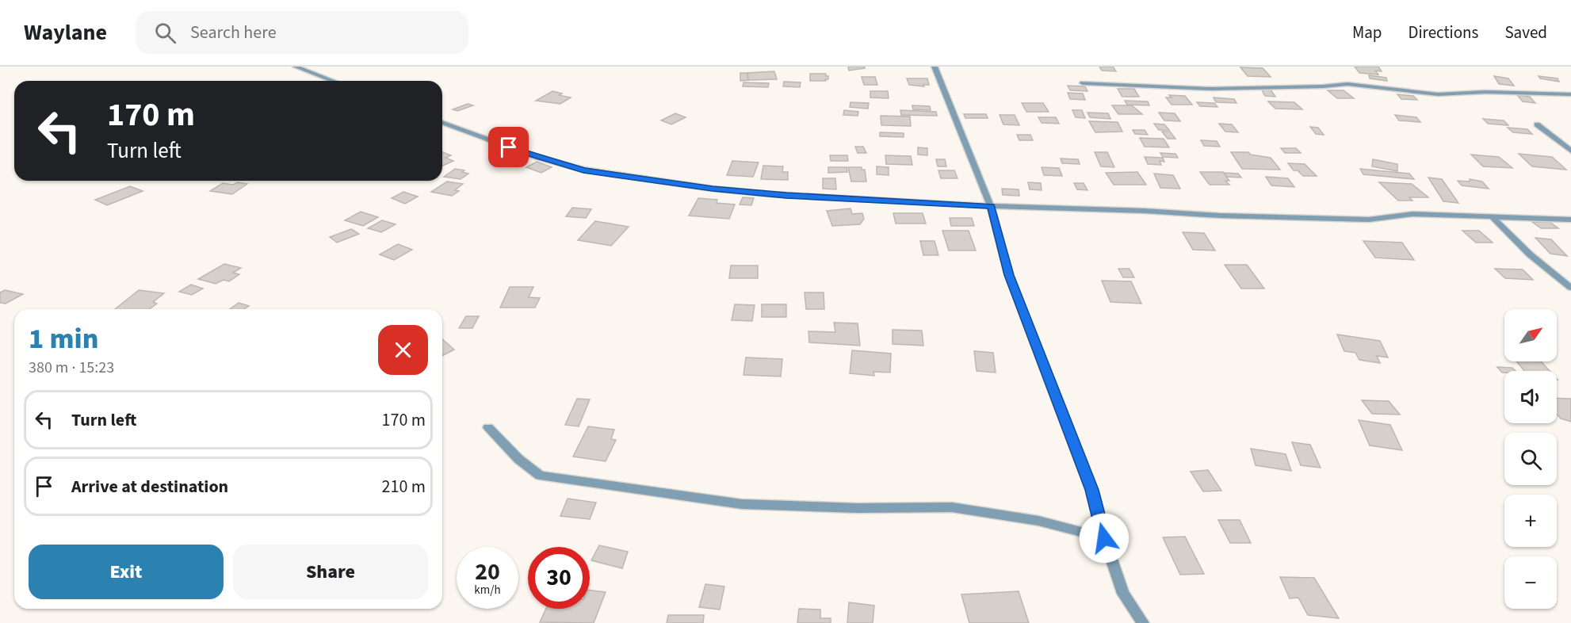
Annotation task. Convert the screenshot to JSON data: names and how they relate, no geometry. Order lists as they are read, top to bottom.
{
  "north": "top right",
  "page": {
    "header": "Waylane",
    "search": "Search here",
    "nav": ["Map", "Directions", "Saved"],
    "turn": ["170 m", "Turn left"],
    "map_buttons": ["+", "−"],
    "heading": ["1 min", "380 m · 15:23"],
    "list": [
      {
        "name": "Turn left",
        "value": "170 m"
      },
      {
        "name": "Arrive at destination",
        "value": "210 m"
      }
    ],
    "buttons": ["Exit", "Share"],
    "speed": "20 km/h",
    "limit": "30"
  }
}
